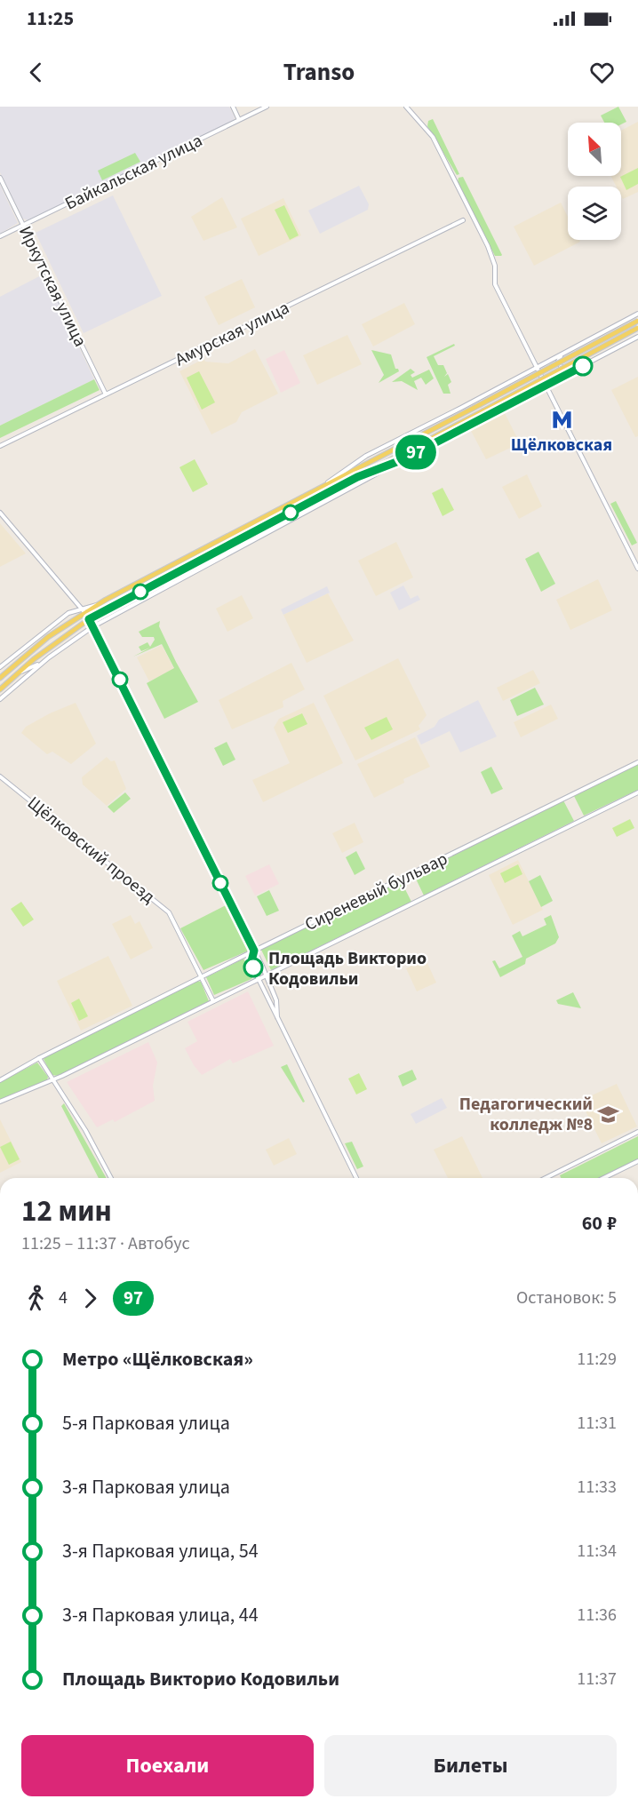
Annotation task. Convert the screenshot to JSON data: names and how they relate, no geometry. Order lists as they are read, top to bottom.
{
  "streets": {
    "street": [
      "Байкальская улица",
      "Иркутская улица",
      "Амурская улица",
      "Щёлковский проезд",
      "Сиреневый бульвар"
    ]
  },
  "crossings": [
    ["Байкальская улица", "Иркутская улица"],
    ["Иркутская улица", "Амурская улица"],
    ["Щёлковский проезд", "Сиреневый бульвар"]
  ],
  "places": {
    "metro station": ["Щёлковская"],
    "other": ["Площадь Викторио Кодовильи"],
    "school or university": ["Педагогический колледж №8"]
  },
  "lines": ["bus line 97"],
  "north": "top left",
  "page": {
    "status": "11:25",
    "header": "Transo",
    "on_map": "97",
    "heading": ["12 мин", "11:25 – 11:37 · Автобус", "60 ₽"],
    "legs": ["4", "97", "Остановок: 5"],
    "list": [
      {
        "name": "Метро «Щёлковская»",
        "value": "11:29"
      },
      {
        "name": "5-я Парковая улица",
        "value": "11:31"
      },
      {
        "name": "3-я Парковая улица",
        "value": "11:33"
      },
      {
        "name": "3-я Парковая улица, 54",
        "value": "11:34"
      },
      {
        "name": "3-я Парковая улица, 44",
        "value": "11:36"
      },
      {
        "name": "Площадь Викторио Кодовильи",
        "value": "11:37"
      }
    ],
    "buttons": ["Поехали", "Билеты"]
  }
}
